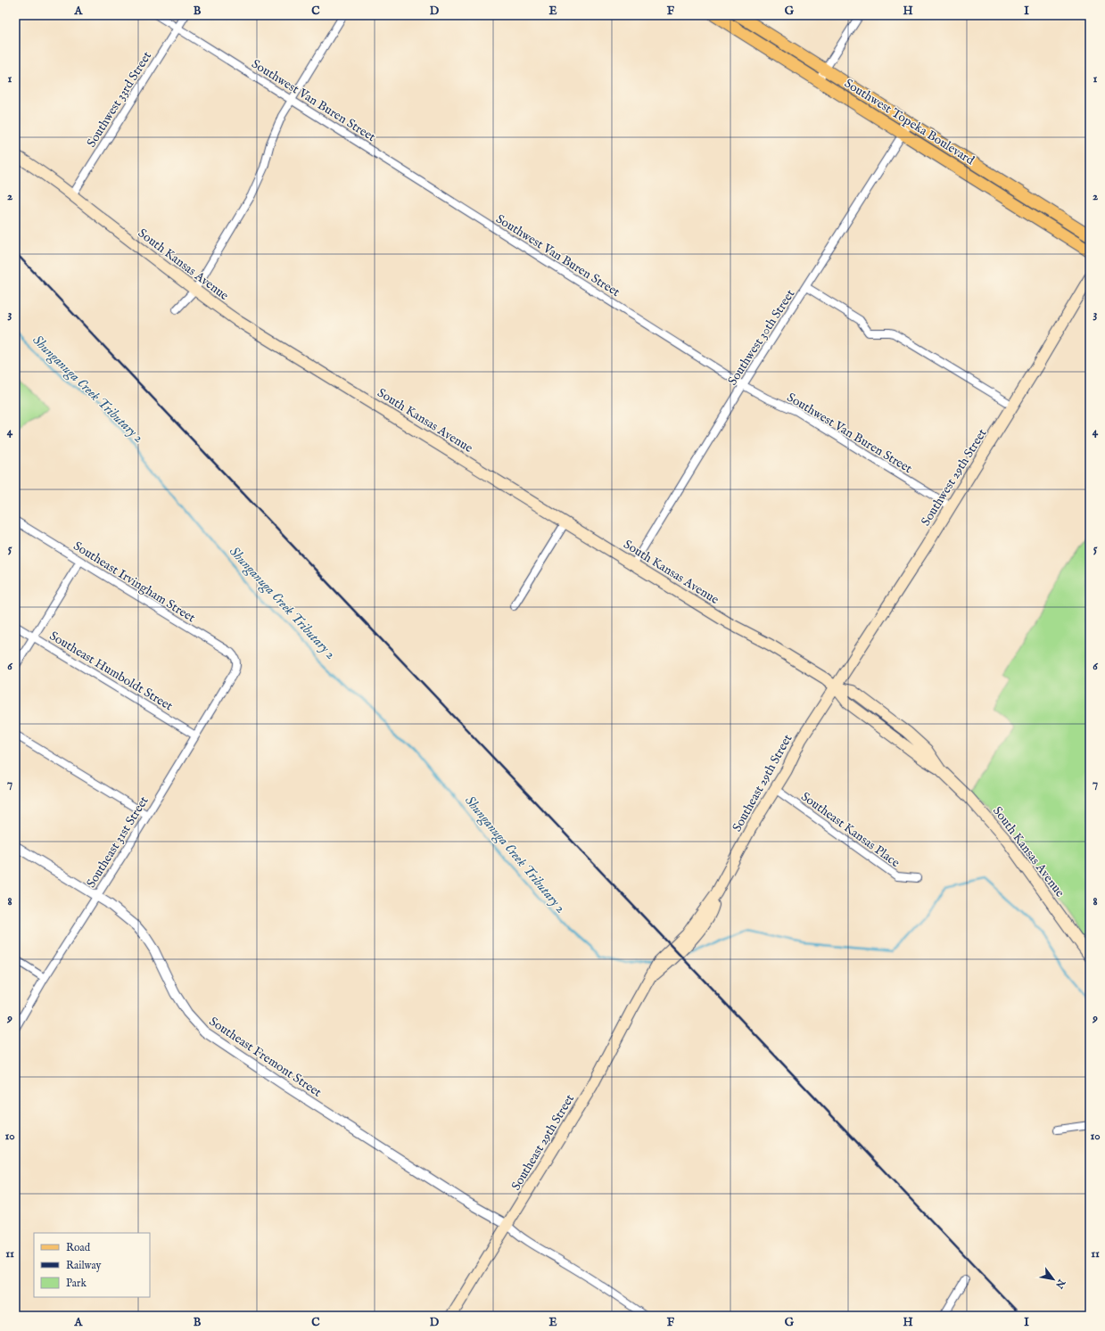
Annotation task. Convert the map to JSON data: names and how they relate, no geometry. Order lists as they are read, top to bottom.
{
  "streets": {
    "main road": [
      "Southwest Topeka Boulevard",
      "South Kansas Avenue",
      "Southwest 29th Street",
      "Southeast 29th Street"
    ],
    "street": [
      "Southwest 33rd Street",
      "Southwest Van Buren Street",
      "Southwest 30th Street",
      "Southeast Irvingham Street",
      "Southeast Humboldt Street",
      "Southeast Kansas Place",
      "Southeast 31st Street",
      "Southeast Fremont Street"
    ]
  },
  "crossings": [
    ["Southwest 33rd Street", "Southwest Van Buren Street"],
    ["Southwest 33rd Street", "South Kansas Avenue"],
    ["Southwest Van Buren Street", "Southwest 30th Street"],
    ["Southwest Van Buren Street", "Southwest 29th Street"],
    ["Southwest Topeka Boulevard", "Southwest 30th Street"],
    ["South Kansas Avenue", "Southwest 30th Street"],
    ["South Kansas Avenue", "Southwest 29th Street"],
    ["South Kansas Avenue", "Southeast 29th Street"],
    ["Southwest 29th Street", "Southeast 29th Street"],
    ["Southeast Irvingham Street", "Southeast 31st Street"],
    ["Southeast Humboldt Street", "Southeast 31st Street"],
    ["Southeast 29th Street", "Southeast Kansas Place"],
    ["Southeast 29th Street", "Southeast Fremont Street"],
    ["Southeast 31st Street", "Southeast Fremont Street"]
  ],
  "water": ["Shunganuga Creek Tributary 2"],
  "legend": ["Road", "Railway", "Park"],
  "north": "bottom right",
  "grid": {
    "columns": [
      "A",
      "B",
      "C",
      "D",
      "E",
      "F",
      "G",
      "H",
      "I"
    ],
    "rows": [
      "1",
      "2",
      "3",
      "4",
      "5",
      "6",
      "7",
      "8",
      "9",
      "10",
      "11"
    ]
  }
}
